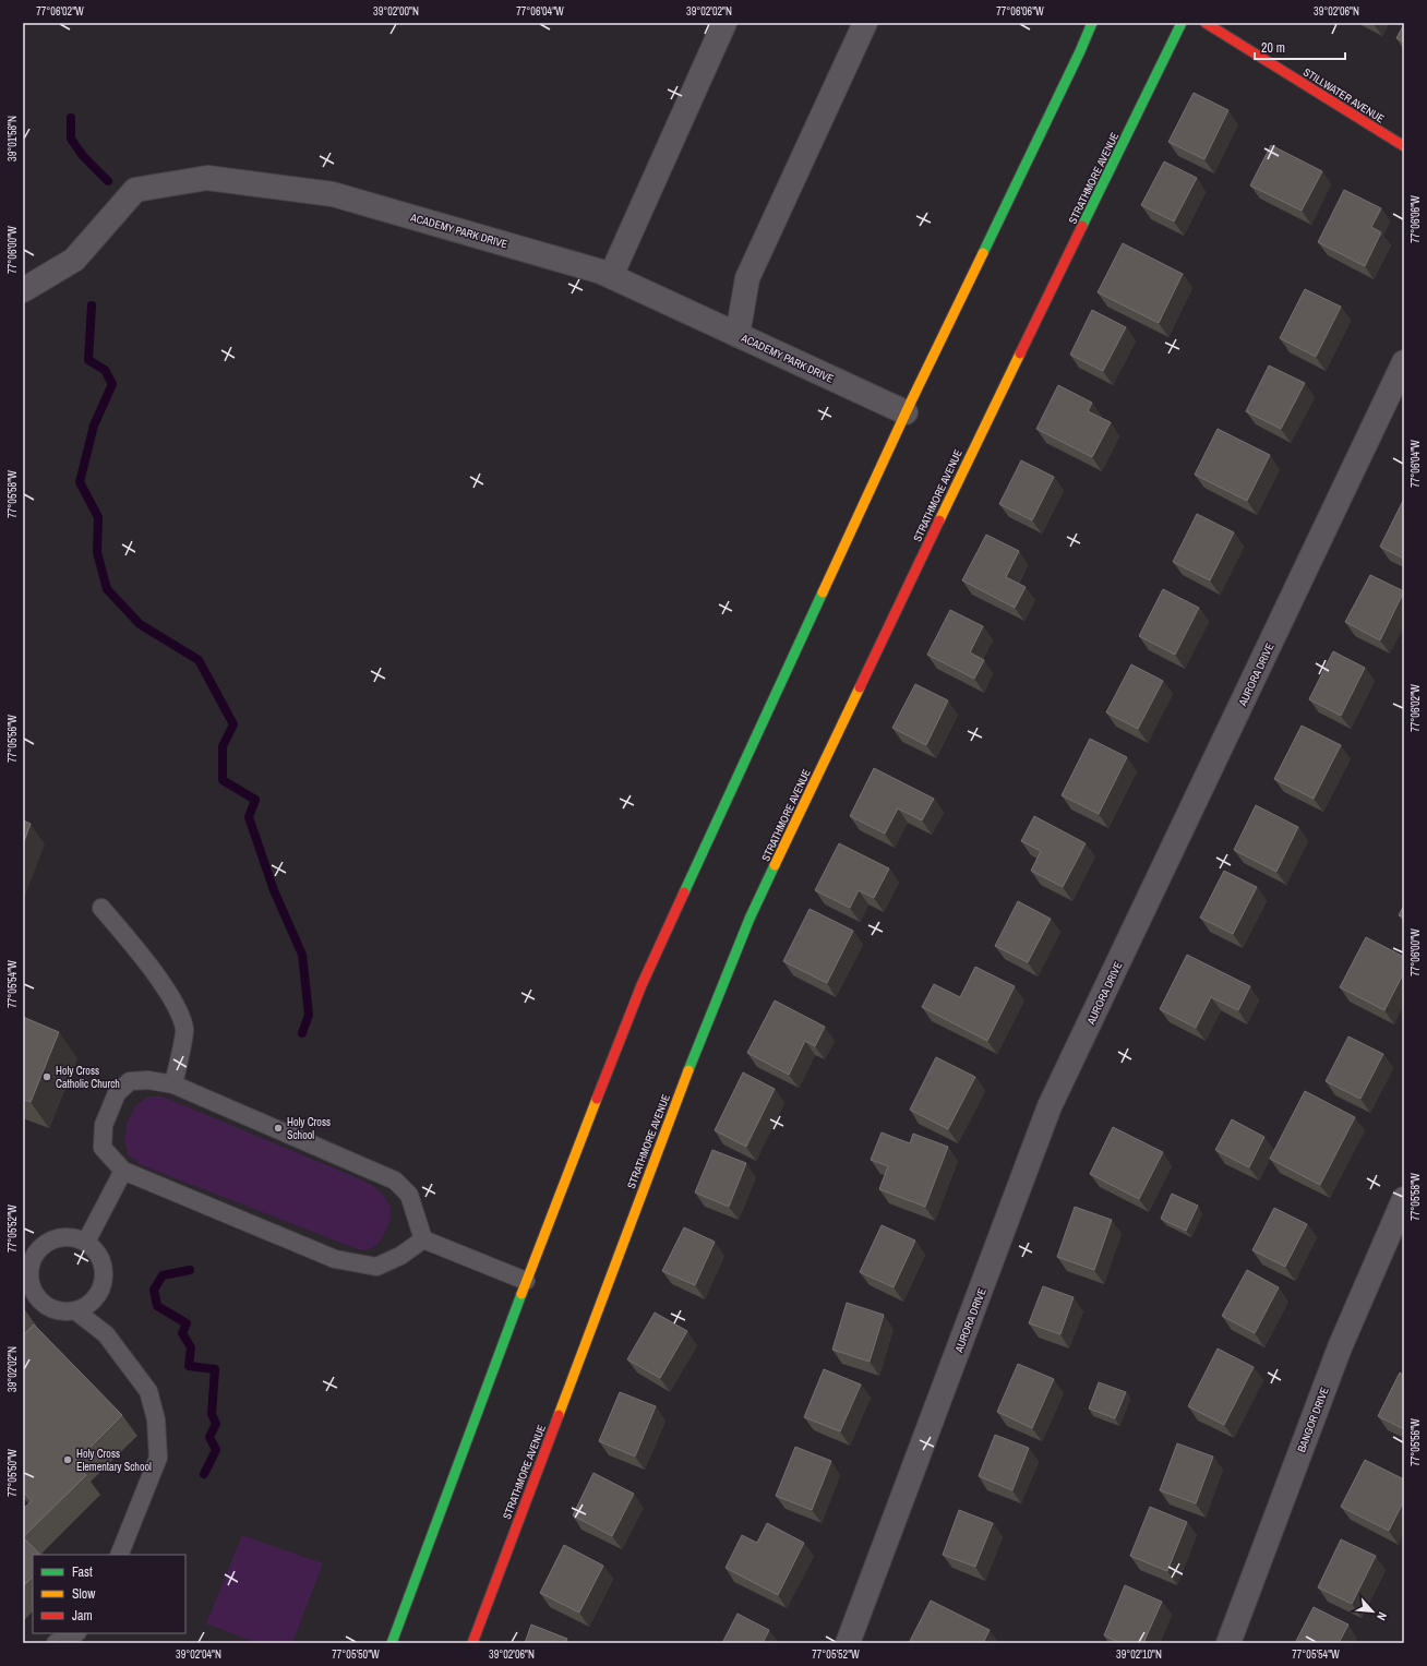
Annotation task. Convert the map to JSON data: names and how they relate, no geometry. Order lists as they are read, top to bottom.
{
  "streets": {
    "street": [
      "STILLWATER AVENUE",
      "STRATHMORE AVENUE",
      "ACADEMY PARK DRIVE",
      "AURORA DRIVE",
      "BANGOR DRIVE"
    ]
  },
  "places": ["Holy Cross Catholic Church", "Holy Cross School", "Holy Cross Elementary School"],
  "legend": ["Fast", "Slow", "Jam"],
  "scale_bar": "20 m",
  "north": "bottom right",
  "coordinates": [
    "77°06'02\"W",
    "39°02'00\"N",
    "77°06'04\"W",
    "39°02'02\"N",
    "77°06'06\"W",
    "39°02'06\"N",
    "39°01'58\"N",
    "77°06'00\"W",
    "77°05'58\"W",
    "77°05'56\"W",
    "77°05'54\"W",
    "77°05'52\"W",
    "77°05'50\"W",
    "39°02'04\"N",
    "39°02'10\"N"
  ]
}
